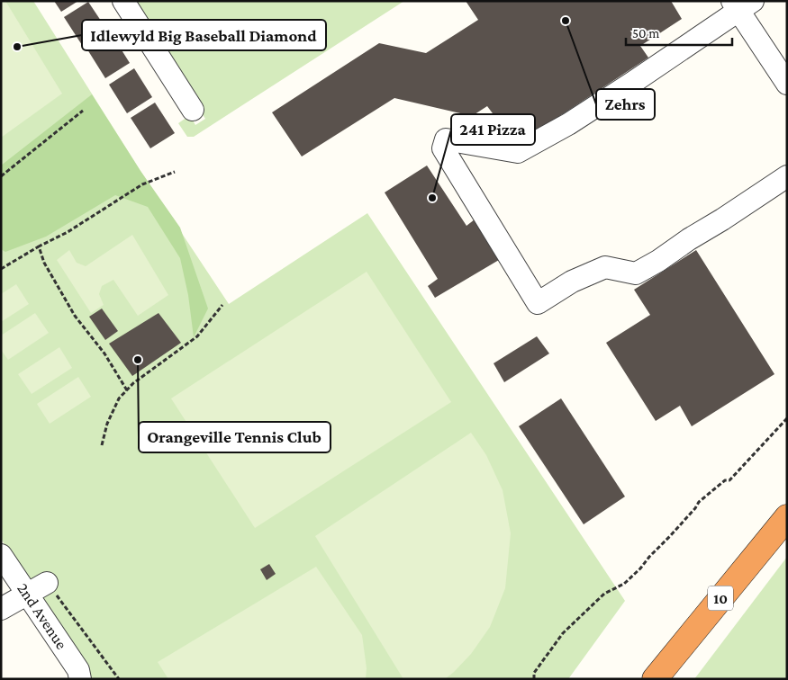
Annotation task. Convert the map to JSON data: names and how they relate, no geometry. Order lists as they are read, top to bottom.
{
  "streets": {
    "highway": ["10"],
    "street": ["2nd Avenue"]
  },
  "places": [
    "Zehrs",
    "Idlewyld Big Baseball Diamond",
    "241 Pizza",
    "Orangeville Tennis Club"
  ],
  "scale_bar": "50 m"
}
